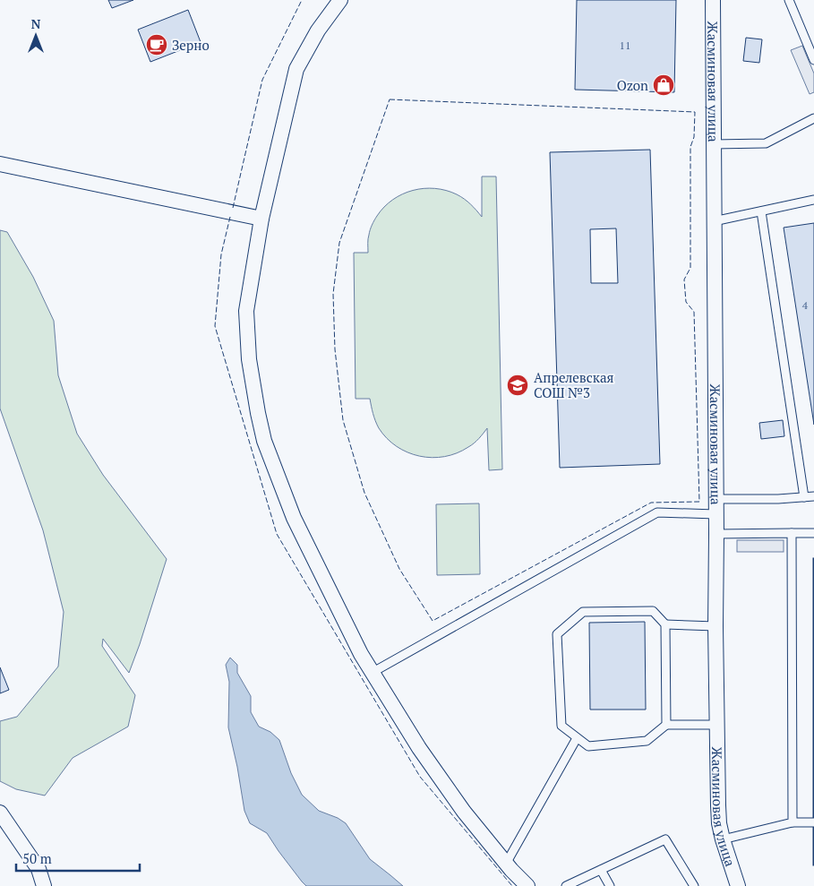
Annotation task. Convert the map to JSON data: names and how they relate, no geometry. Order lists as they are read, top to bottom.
{
  "streets": {
    "street": ["Жасминовая улица"]
  },
  "places": {
    "cafe": ["Зерно"],
    "shop": ["Ozon"],
    "school or university": ["Апрелевская СОШ №3"]
  },
  "house_numbers": ["11", "4"],
  "scale_bar": "50 m",
  "north": "top"
}
